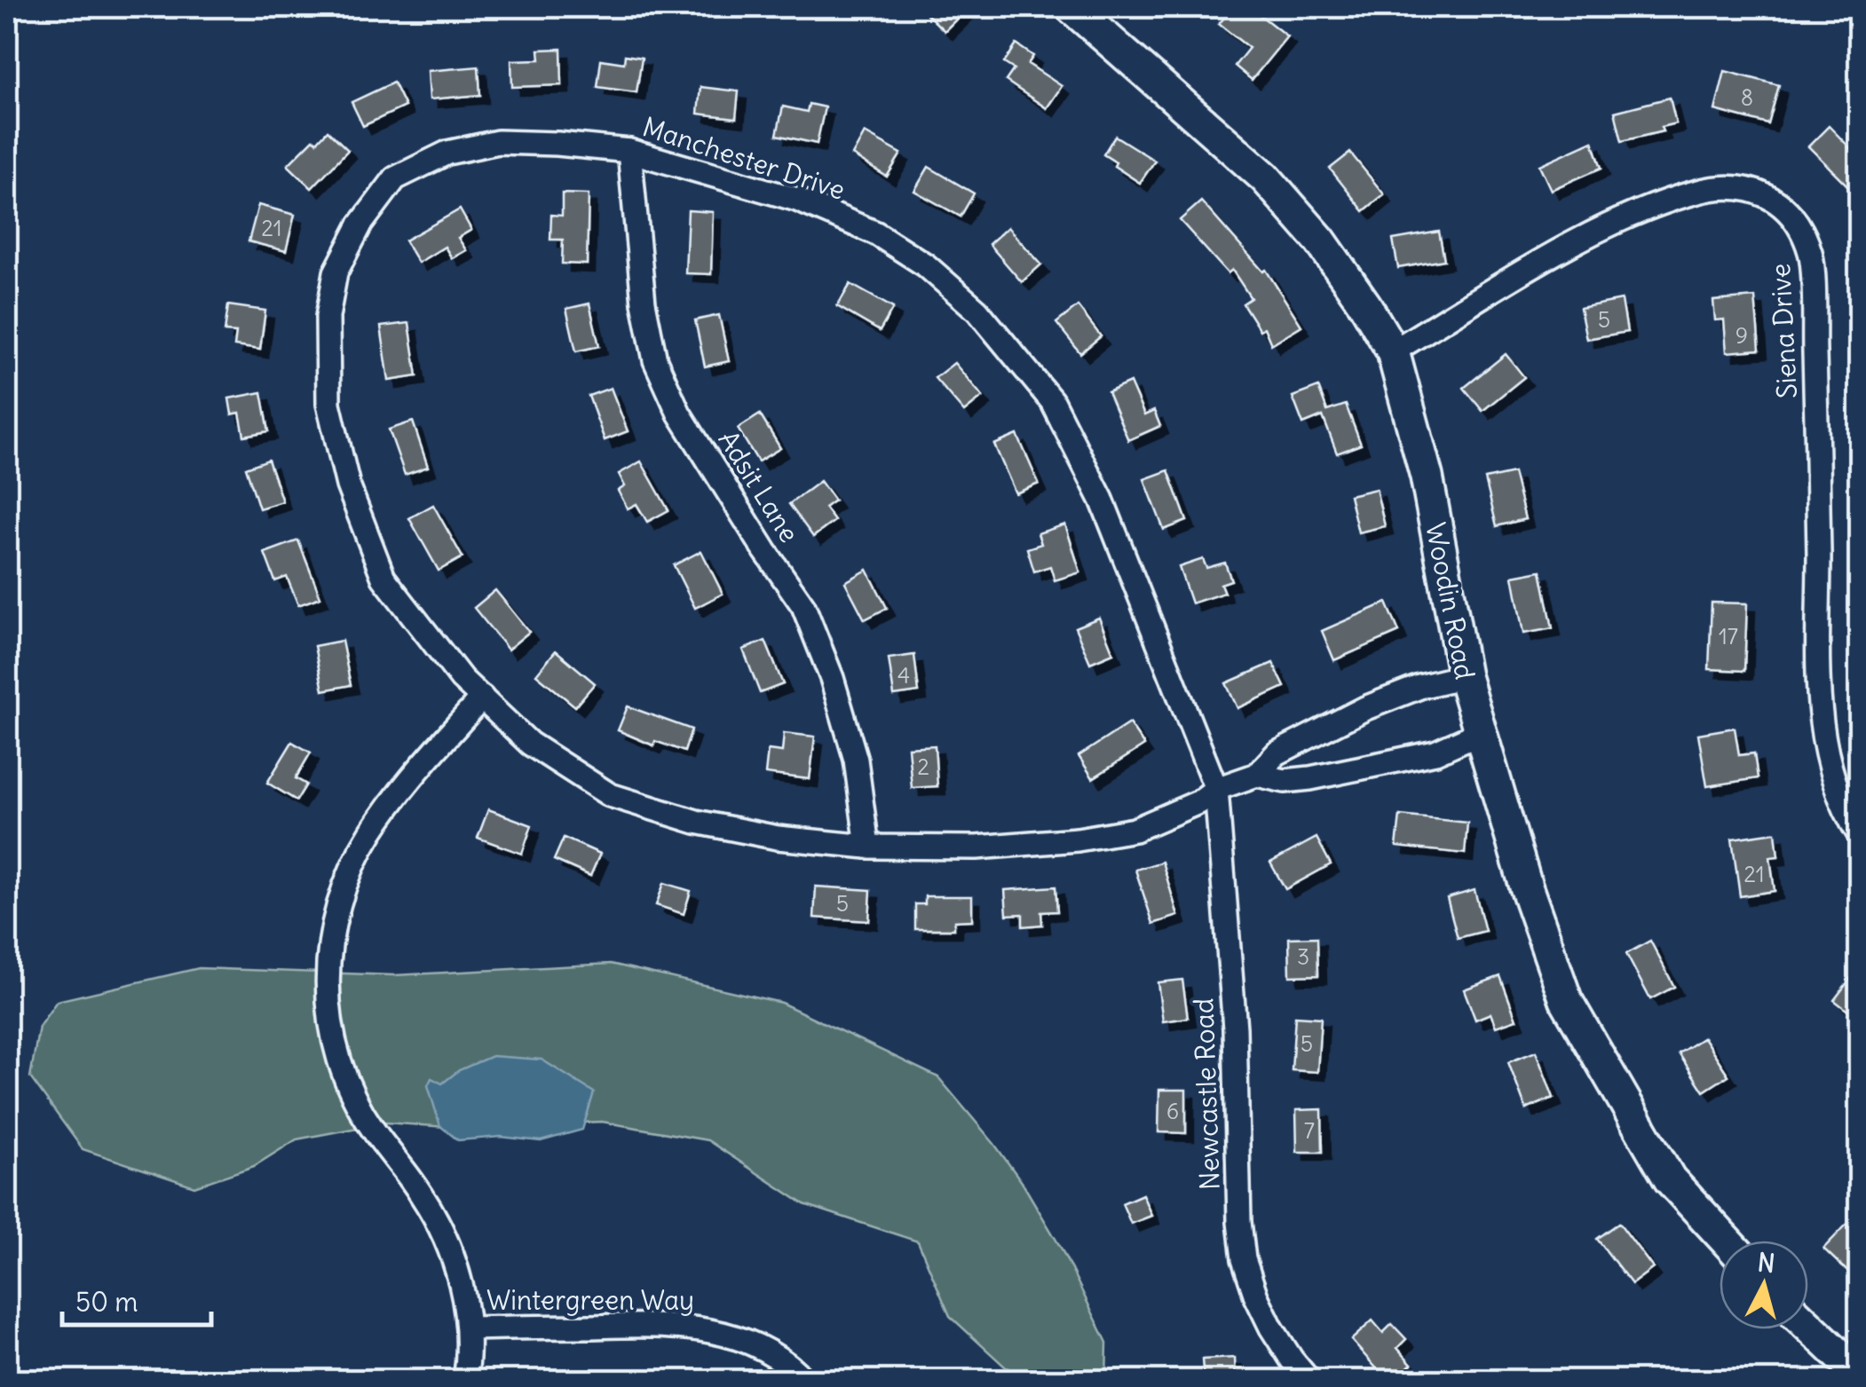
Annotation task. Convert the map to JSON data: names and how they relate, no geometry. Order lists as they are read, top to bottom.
{
  "streets": {
    "street": [
      "Manchester Drive",
      "Siena Drive",
      "Adsit Lane",
      "Woodin Road",
      "Newcastle Road",
      "Wintergreen Way"
    ]
  },
  "crossings": [
    ["Manchester Drive", "Adsit Lane"],
    ["Manchester Drive", "Woodin Road"],
    ["Manchester Drive", "Newcastle Road"],
    ["Siena Drive", "Woodin Road"]
  ],
  "house_numbers": [
    "8",
    "21",
    "5",
    "9",
    "17",
    "4",
    "2",
    "21",
    "5",
    "3",
    "5",
    "6",
    "7"
  ],
  "scale_bar": "50 m",
  "north": "top"
}
